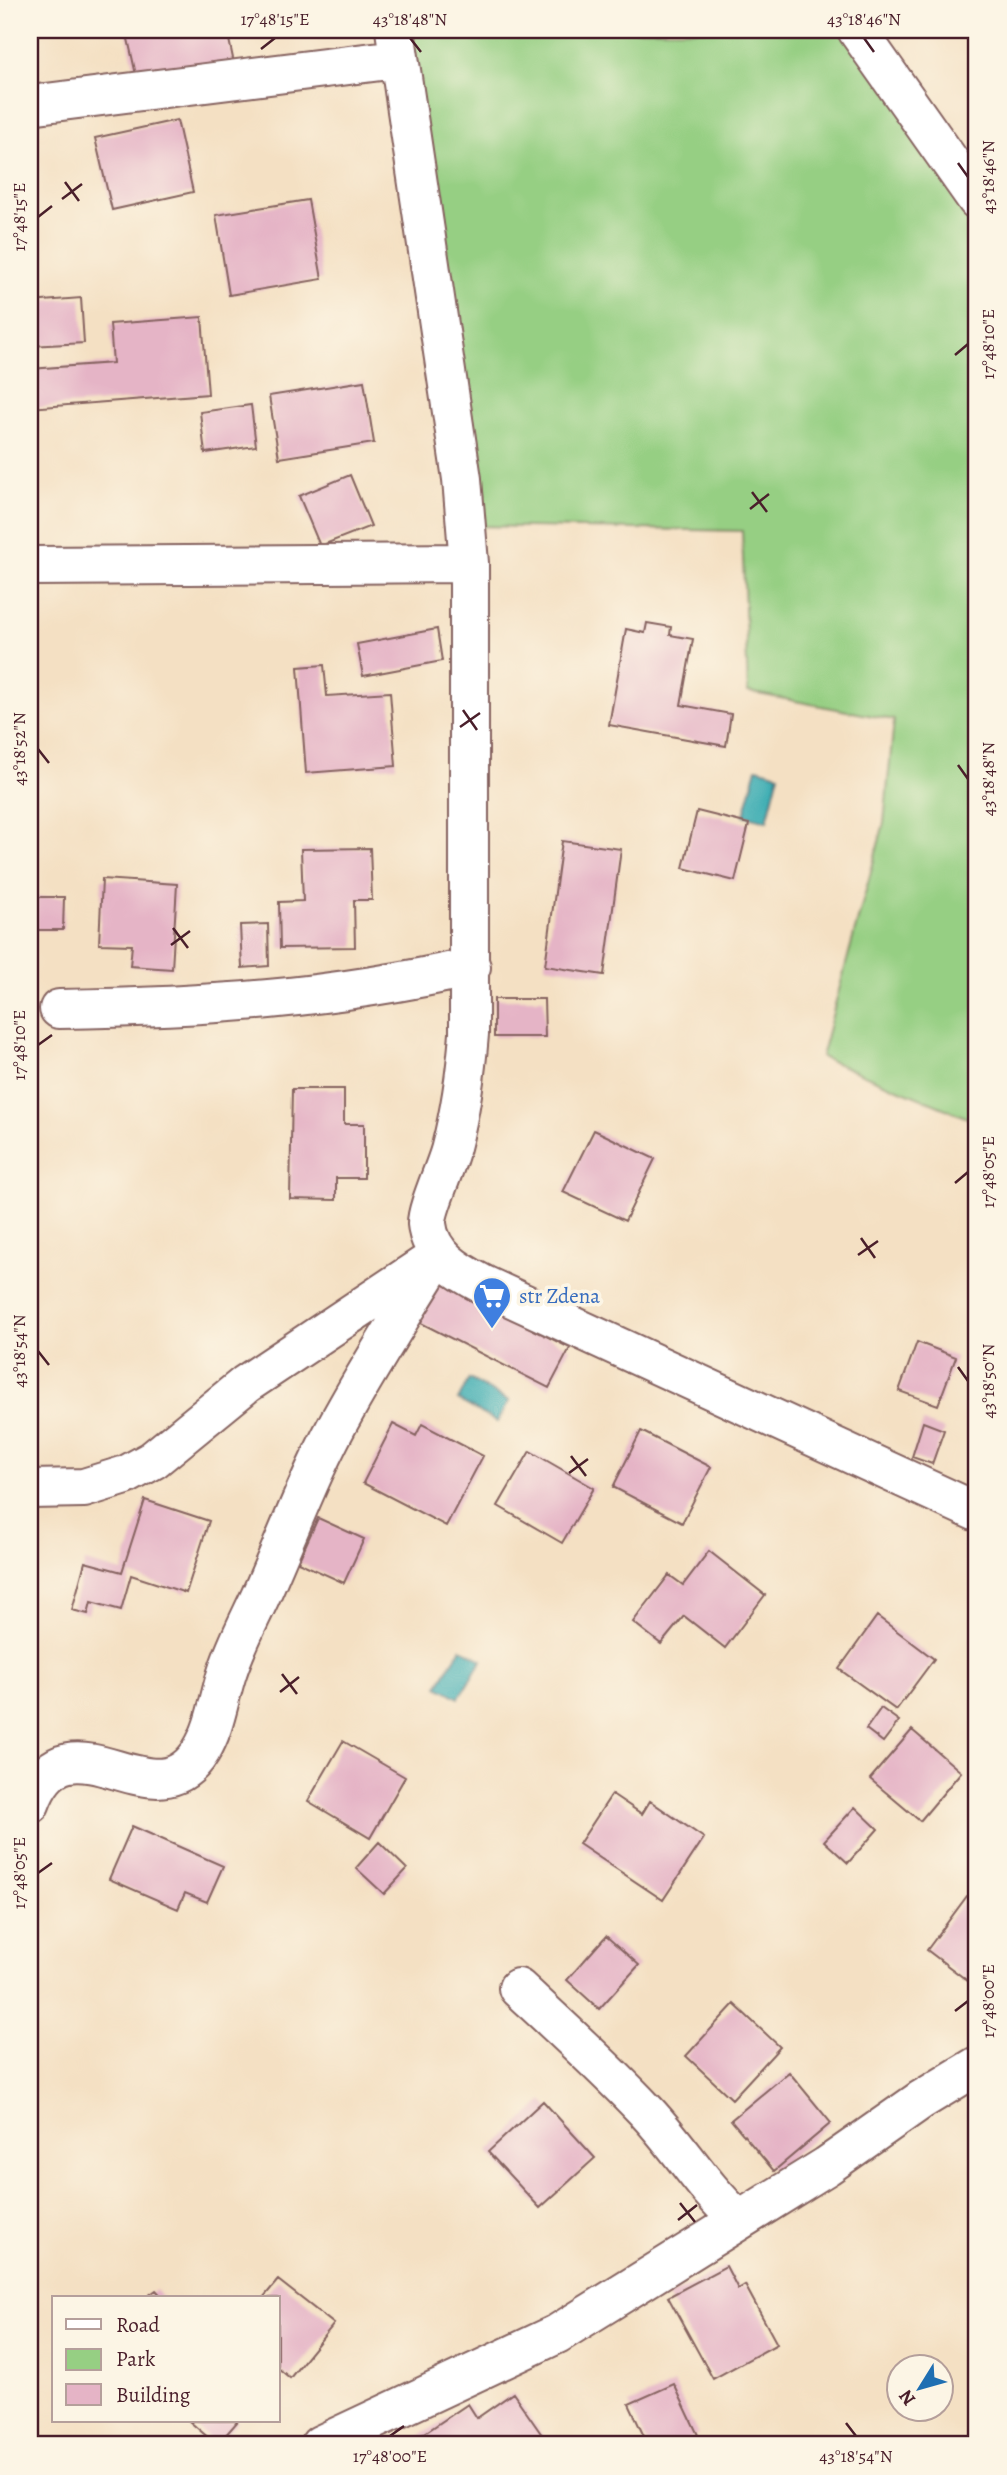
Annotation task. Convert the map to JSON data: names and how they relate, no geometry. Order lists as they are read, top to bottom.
{
  "places": {
    "supermarket": ["str Zdena"]
  },
  "legend": ["Road", "Park", "Building"],
  "north": "bottom left",
  "coordinates": [
    "17°48'15\"E",
    "43°18'48\"N",
    "43°18'46\"N",
    "17°48'10\"E",
    "43°18'52\"N",
    "17°48'05\"E",
    "43°18'54\"N",
    "43°18'50\"N",
    "17°48'00\"E"
  ]
}
